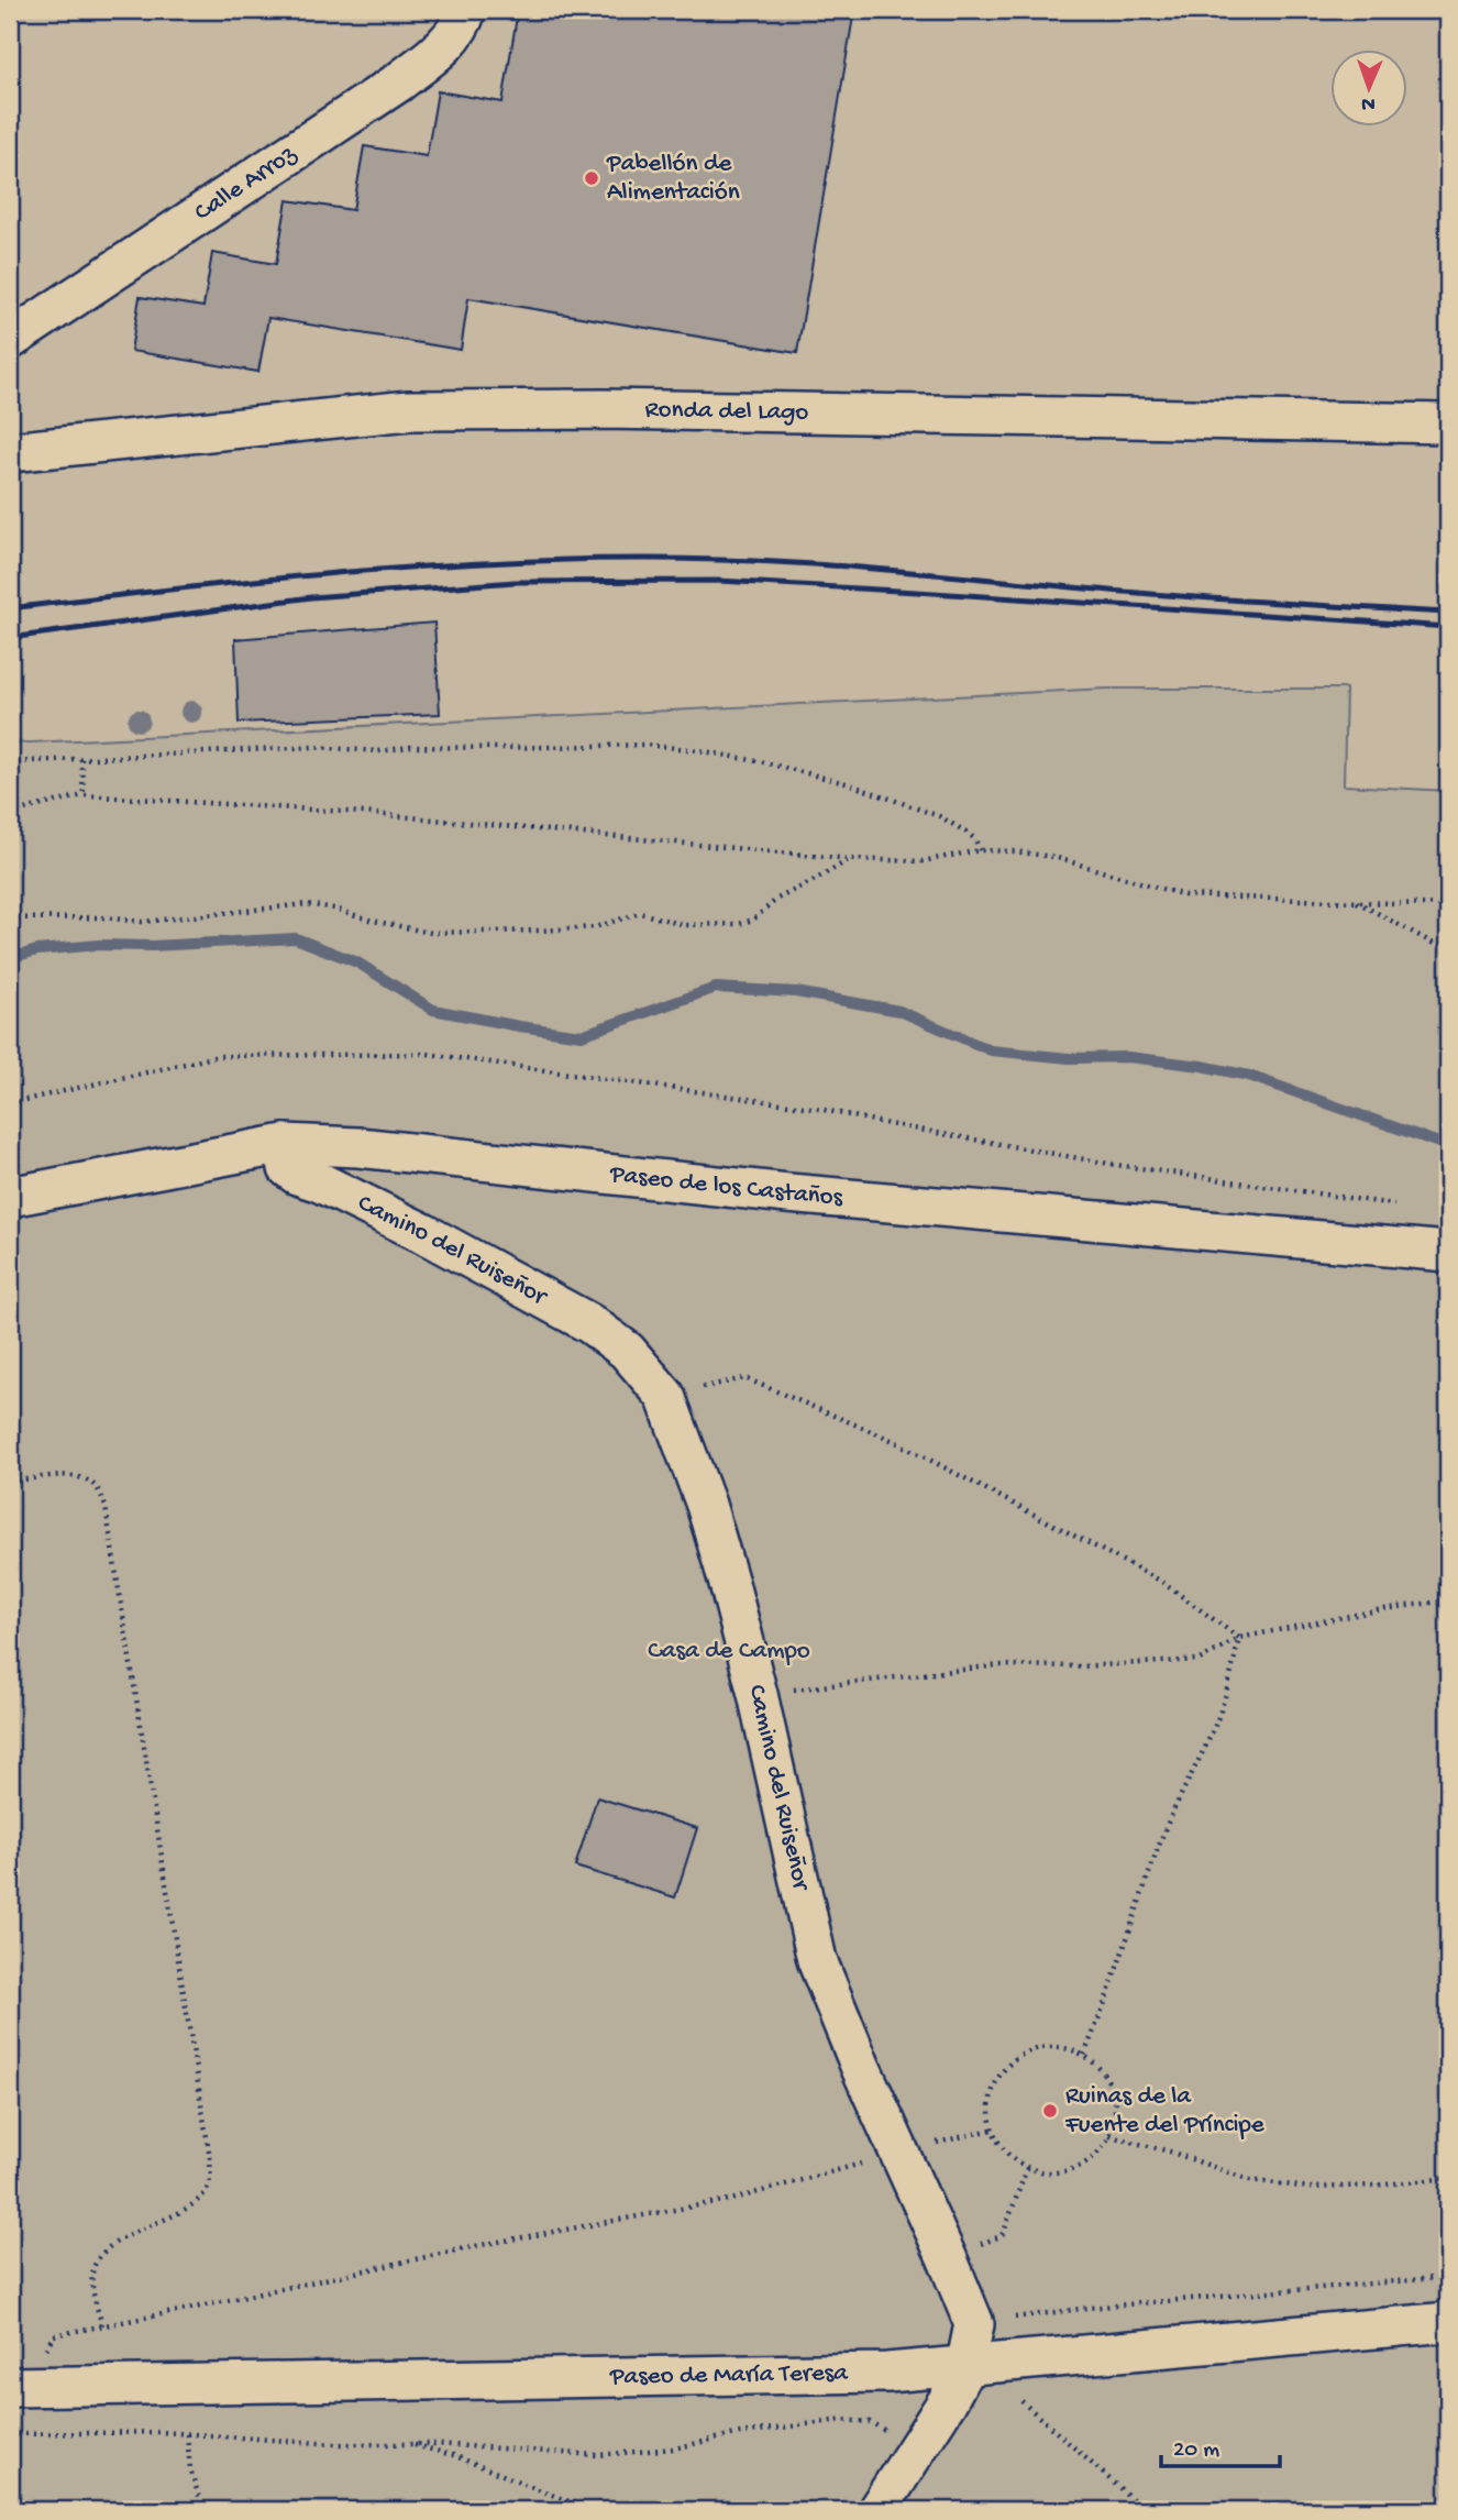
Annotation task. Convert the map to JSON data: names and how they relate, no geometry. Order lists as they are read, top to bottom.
{
  "streets": {
    "street": [
      "Calle Arroz",
      "Ronda del Lago",
      "Paseo de los Castaños",
      "Camino del Ruiseñor",
      "Paseo de María Teresa"
    ]
  },
  "crossings": [
    ["Paseo de los Castaños", "Camino del Ruiseñor"]
  ],
  "parks": ["Casa de Campo"],
  "places": ["Pabellón de Alimentación", "Ruinas de la Fuente del Príncipe"],
  "scale_bar": "20 m",
  "north": "bottom"
}
